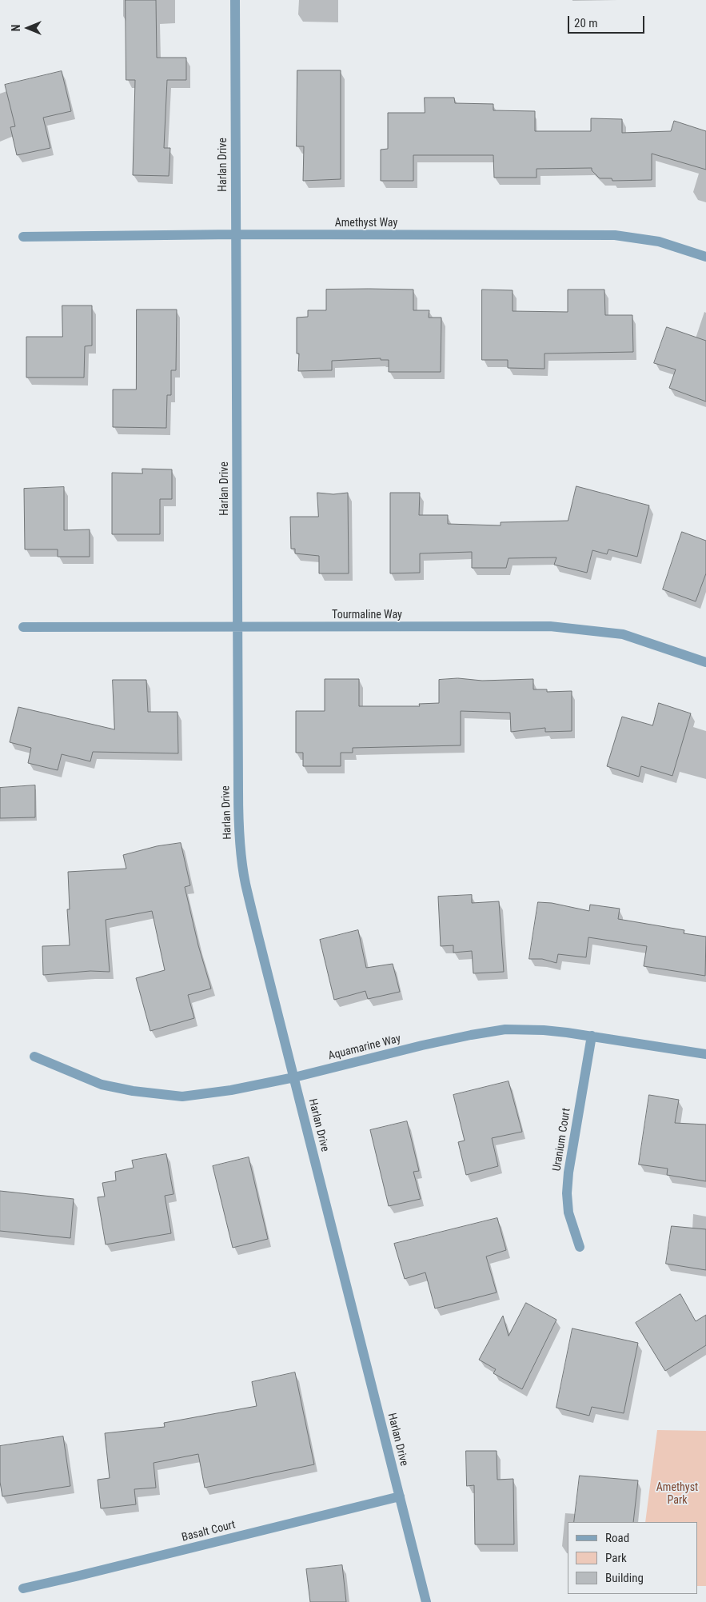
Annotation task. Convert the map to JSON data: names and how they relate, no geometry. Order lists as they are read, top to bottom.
{
  "streets": {
    "street": [
      "Harlan Drive",
      "Amethyst Way",
      "Tourmaline Way",
      "Aquamarine Way",
      "Uranium Court",
      "Basalt Court"
    ]
  },
  "crossings": [
    ["Harlan Drive", "Amethyst Way"],
    ["Harlan Drive", "Tourmaline Way"],
    ["Harlan Drive", "Aquamarine Way"],
    ["Harlan Drive", "Basalt Court"],
    ["Aquamarine Way", "Uranium Court"]
  ],
  "parks": ["Amethyst Park"],
  "legend": ["Road", "Park", "Building"],
  "scale_bar": "20 m",
  "north": "left"
}
